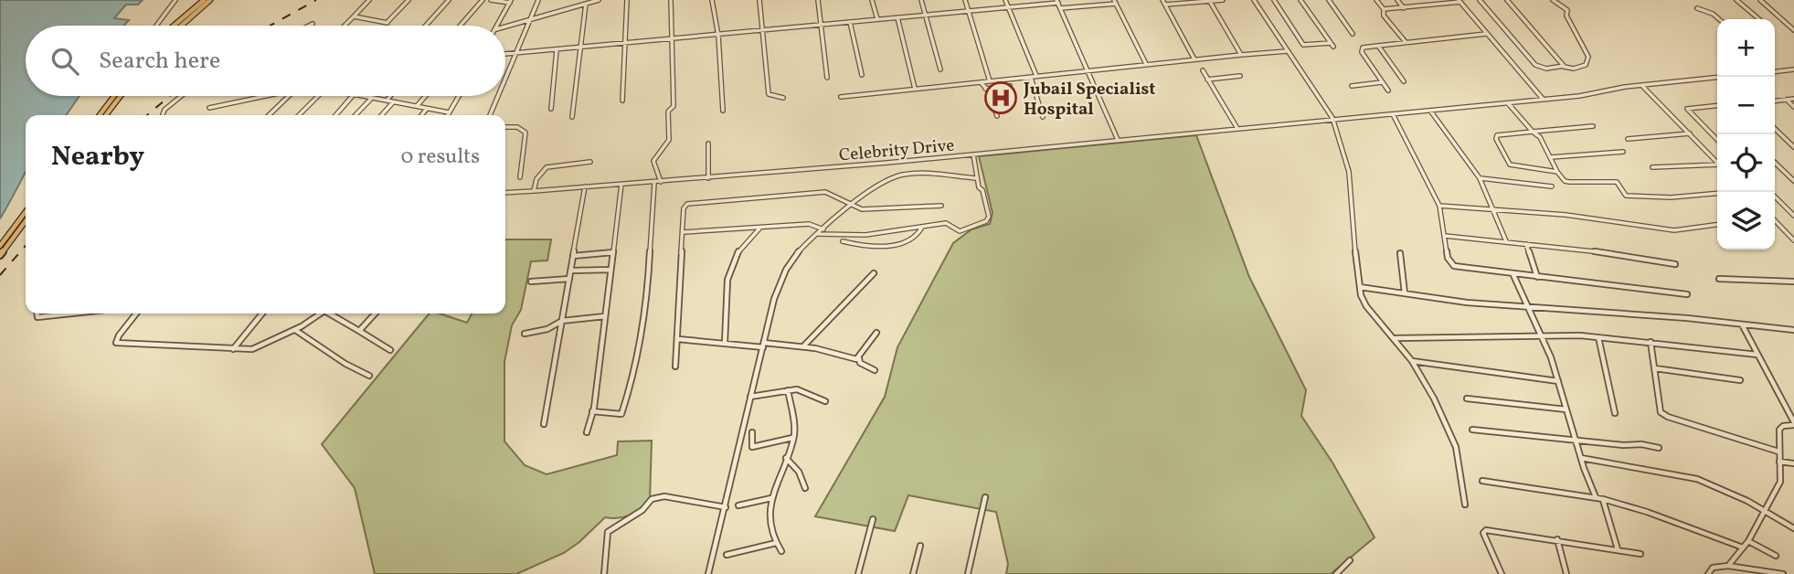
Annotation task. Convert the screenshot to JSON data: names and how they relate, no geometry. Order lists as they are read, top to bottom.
{
  "streets": {
    "street": ["Celebrity Drive"]
  },
  "places": {
    "hospital": ["Jubail Specialist Hospital"]
  },
  "page": {
    "map_buttons": ["+", "−"],
    "search": "Search here",
    "heading": ["Nearby", "0 results"]
  }
}
